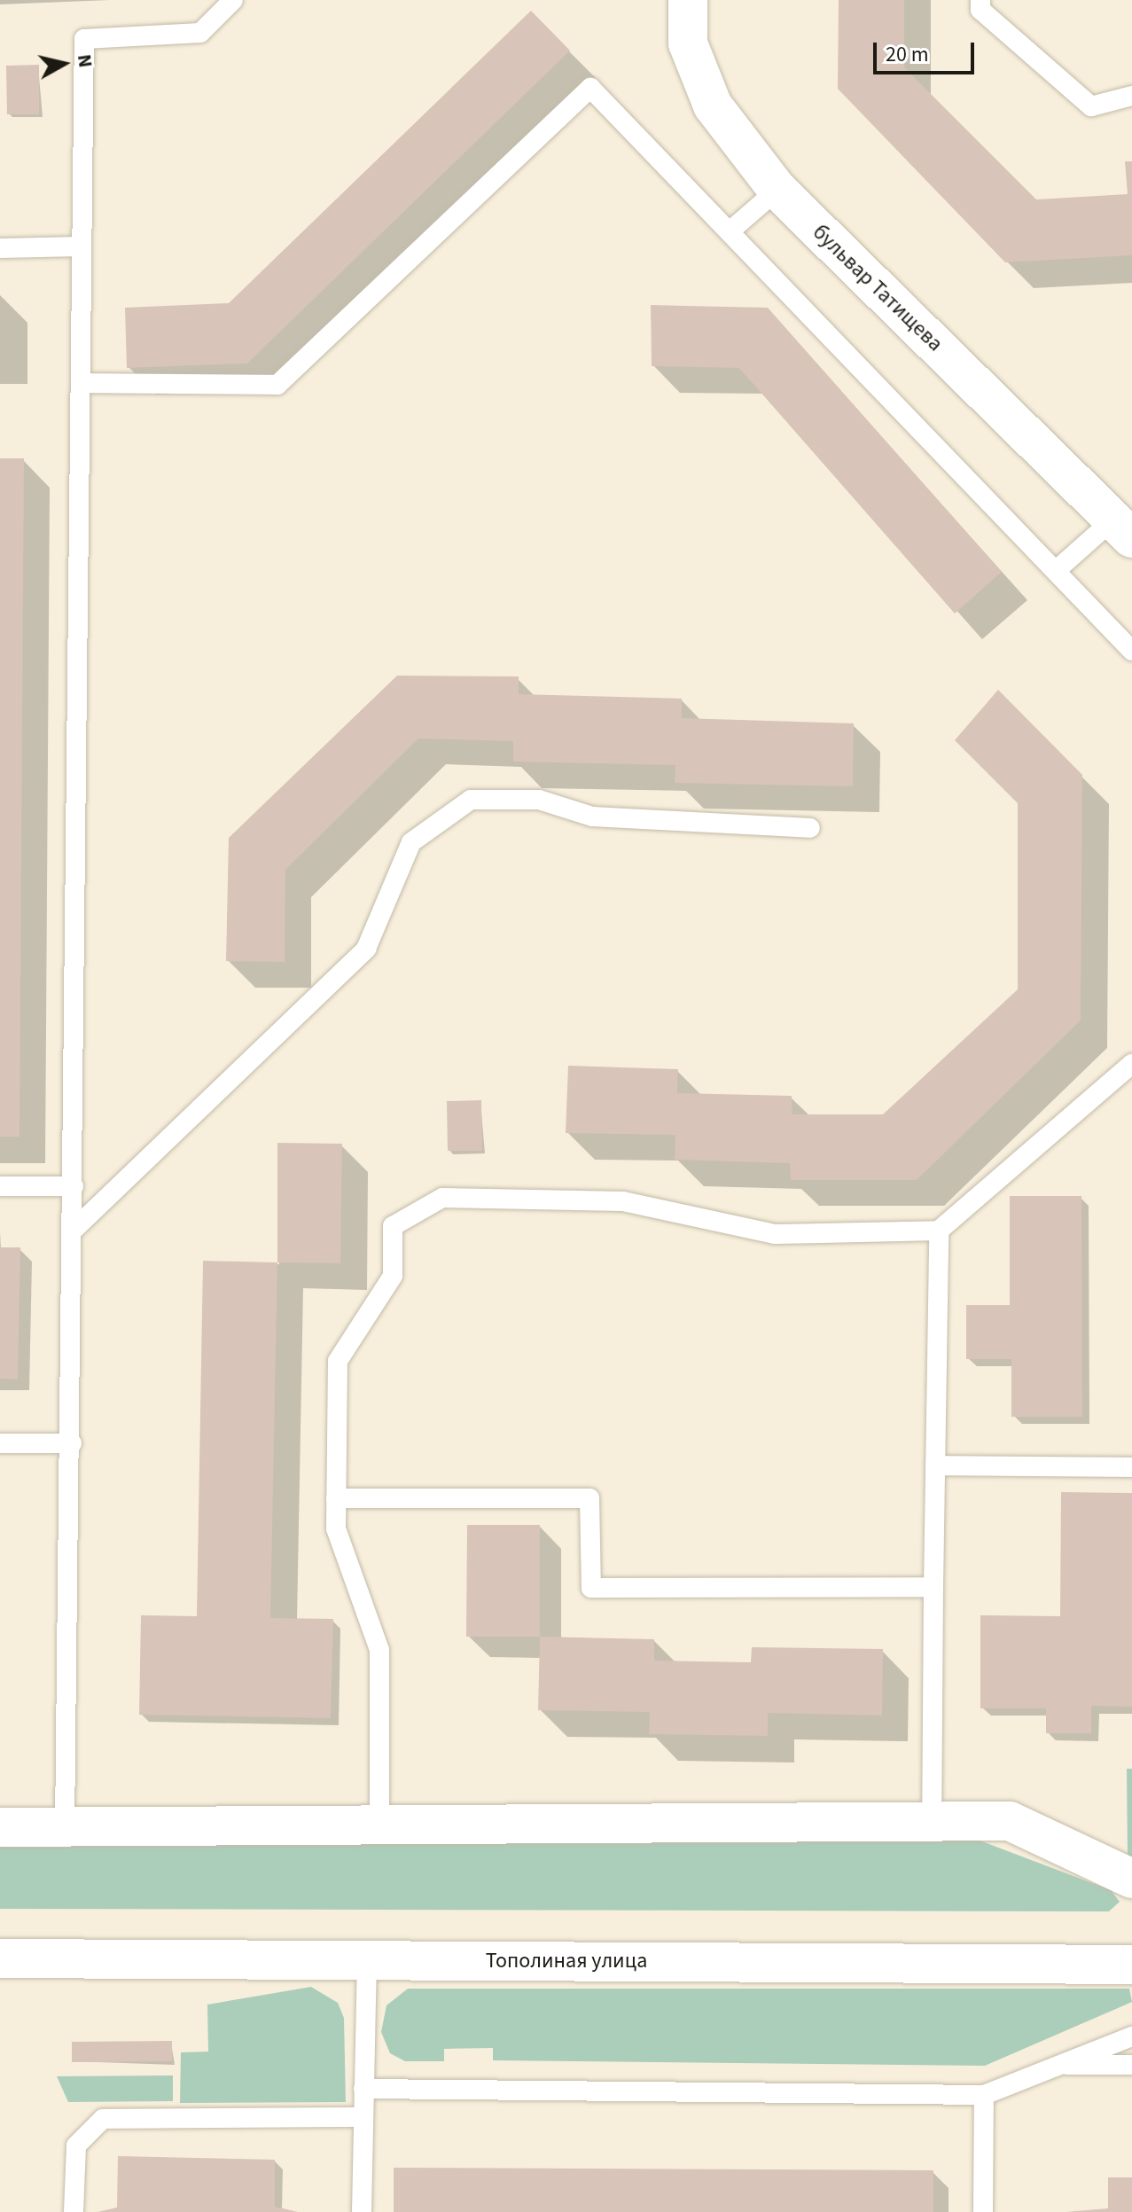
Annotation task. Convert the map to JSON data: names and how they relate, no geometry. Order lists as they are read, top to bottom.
{
  "streets": {
    "street": ["бульвар Татищева", "Тополиная улица"]
  },
  "scale_bar": "20 m",
  "north": "right"
}
